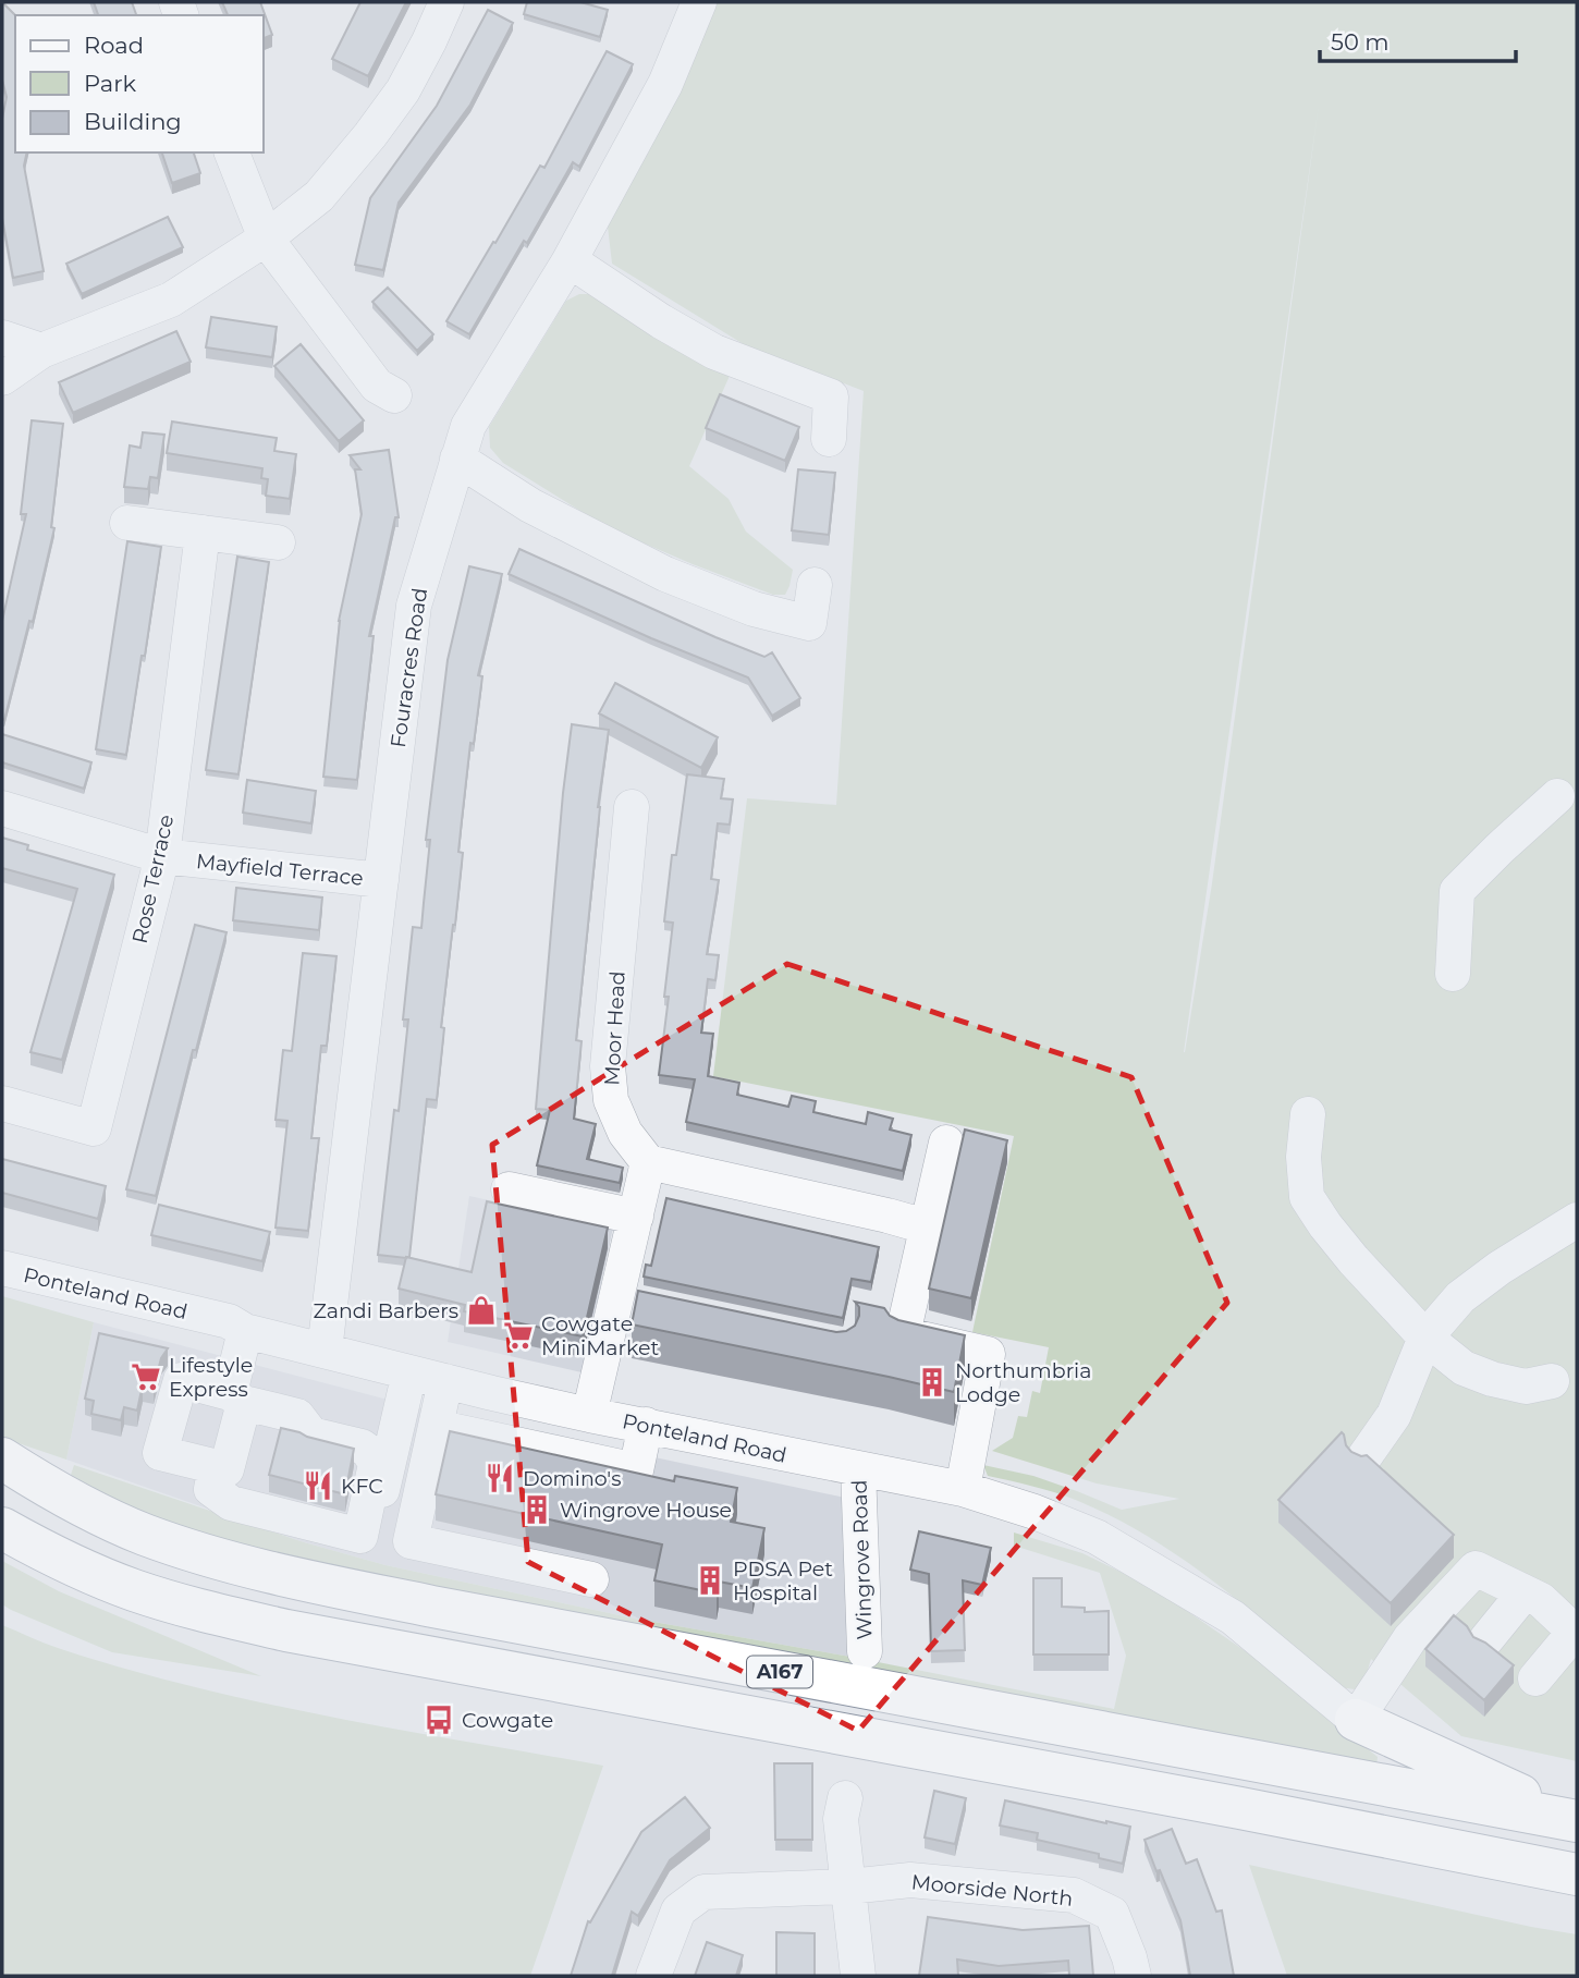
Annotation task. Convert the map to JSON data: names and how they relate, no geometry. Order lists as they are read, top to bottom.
{
  "streets": {
    "highway": ["A167"],
    "street": [
      "Fouracres Road",
      "Mayfield Terrace",
      "Rose Terrace",
      "Moor Head",
      "Ponteland Road",
      "Wingrove Road",
      "Moorside North"
    ]
  },
  "crossings": [
    ["Fouracres Road", "Mayfield Terrace"],
    ["Fouracres Road", "Ponteland Road"],
    ["Mayfield Terrace", "Rose Terrace"],
    ["Ponteland Road", "Wingrove Road"]
  ],
  "places": {
    "shop": ["Zandi Barbers"],
    "supermarket": ["Cowgate MiniMarket", "Lifestyle Express"],
    "building": ["Northumbria Lodge", "Wingrove House", "PDSA Pet Hospital"],
    "restaurant": ["Domino's", "KFC"],
    "bus stop": ["Cowgate"]
  },
  "legend": ["Road", "Park", "Building"],
  "scale_bar": "50 m"
}
